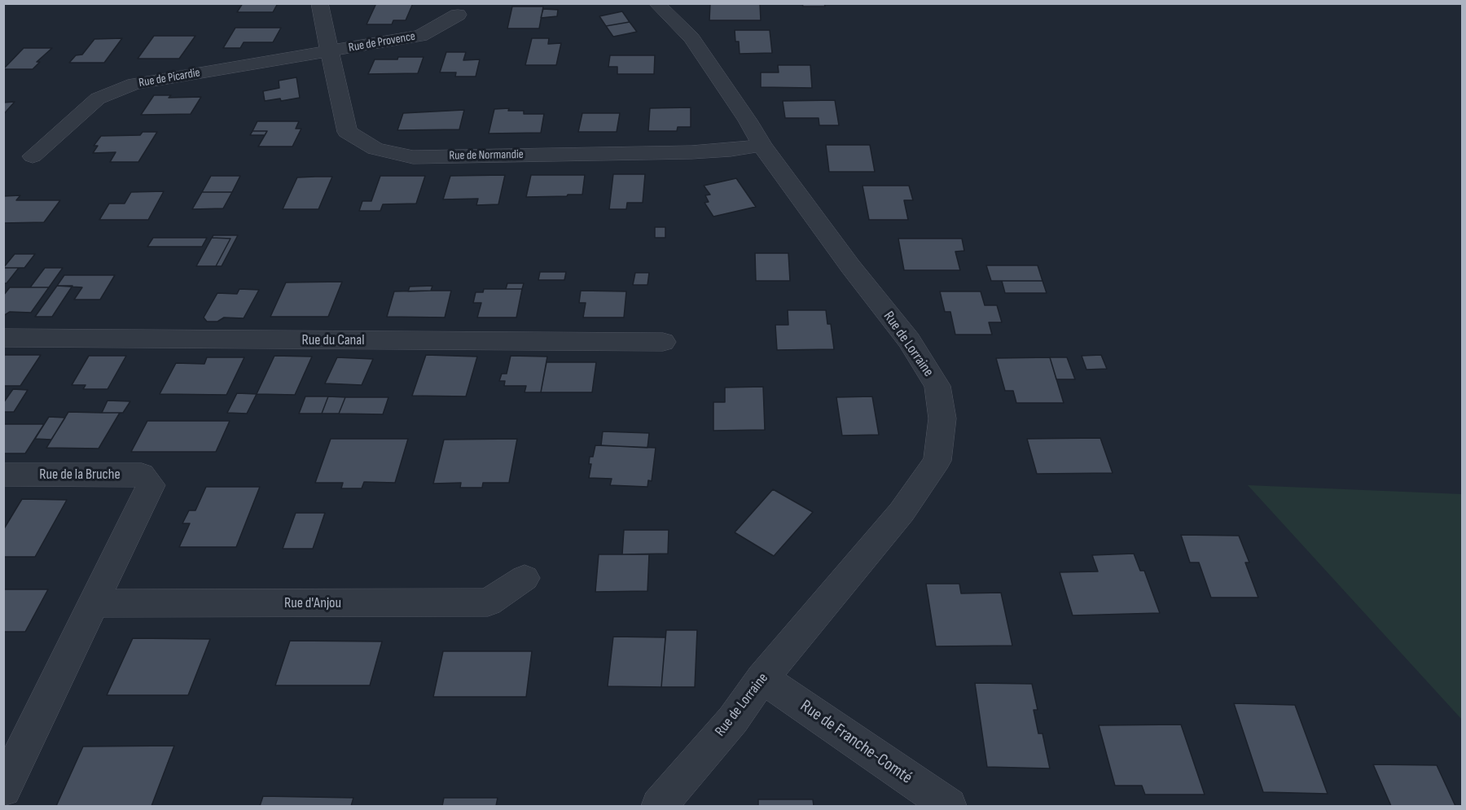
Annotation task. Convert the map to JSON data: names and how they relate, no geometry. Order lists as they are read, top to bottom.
{
  "streets": {
    "street": [
      "Rue de Provence",
      "Rue de Picardie",
      "Rue de Normandie",
      "Rue du Canal",
      "Rue de Lorraine",
      "Rue de la Bruche",
      "Rue d'Anjou",
      "Rue de Franche-Comté"
    ]
  },
  "crossings": [
    ["Rue de Provence", "Rue de Picardie"],
    ["Rue de Provence", "Rue de Normandie"],
    ["Rue de Picardie", "Rue de Normandie"],
    ["Rue de Normandie", "Rue de Lorraine"],
    ["Rue de Lorraine", "Rue de Franche-Comté"],
    ["Rue de la Bruche", "Rue d'Anjou"]
  ]
}
